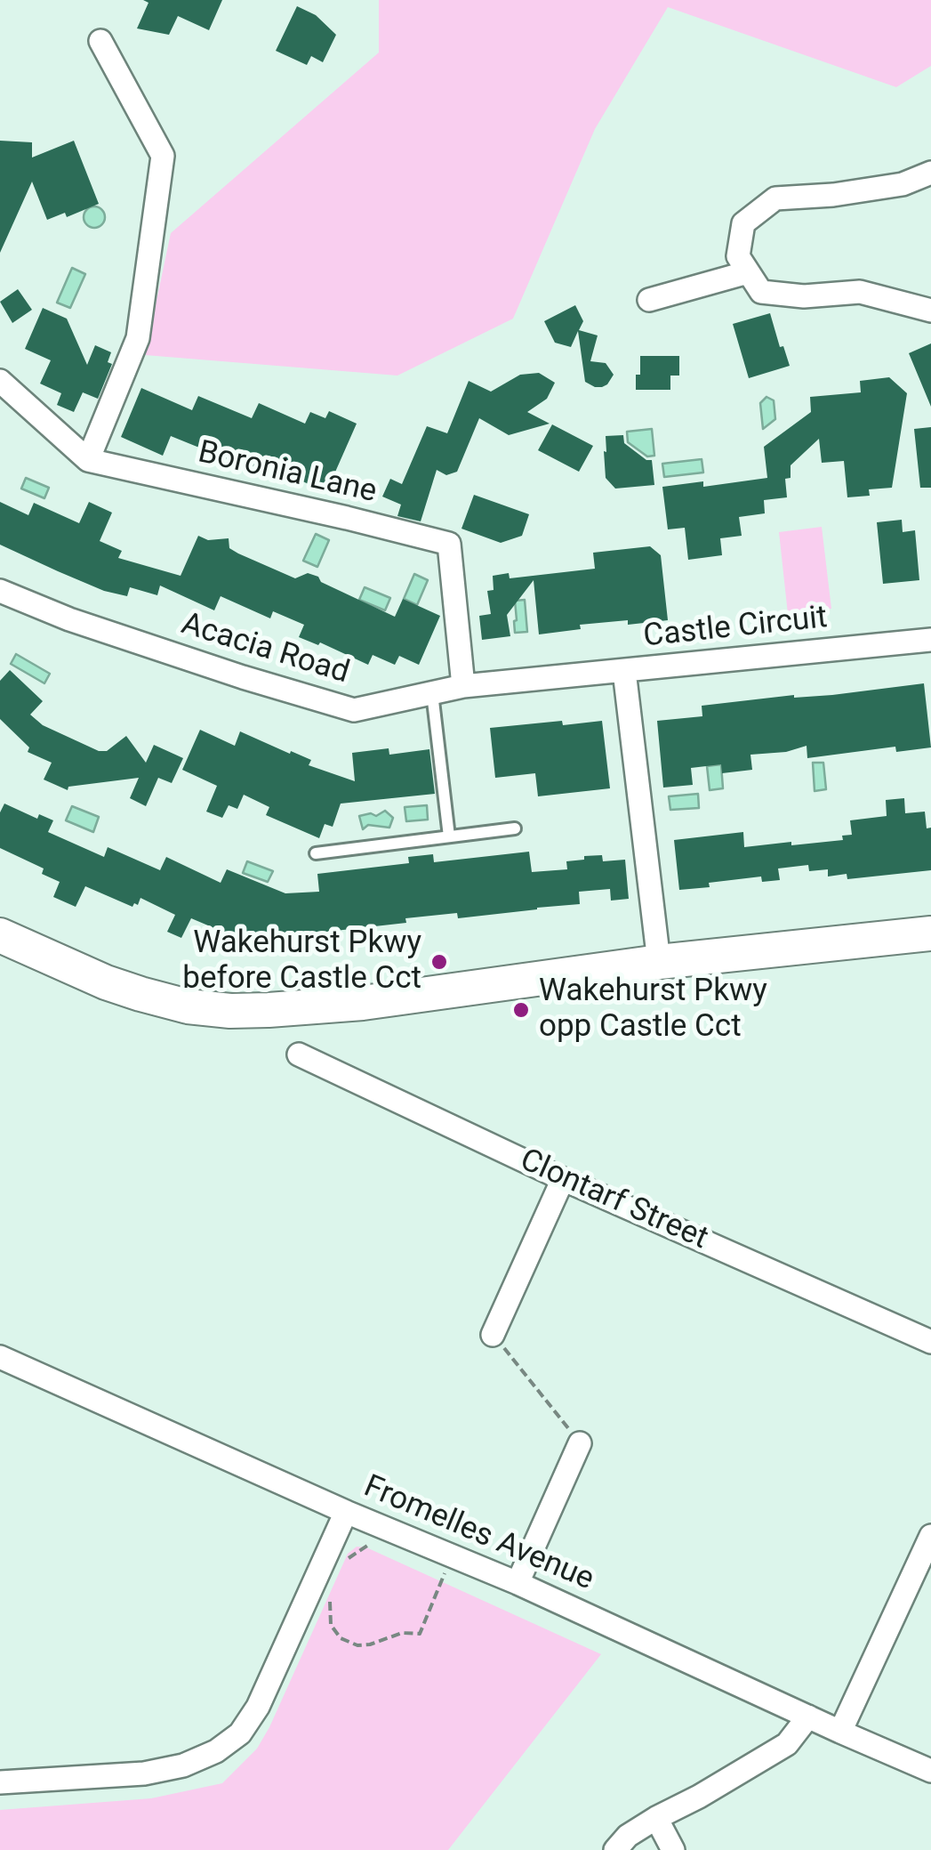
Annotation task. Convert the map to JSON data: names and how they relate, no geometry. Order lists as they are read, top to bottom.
{
  "streets": {
    "street": [
      "Boronia Lane",
      "Castle Circuit",
      "Acacia Road",
      "Clontarf Street",
      "Fromelles Avenue"
    ]
  },
  "crossings": [
    ["Boronia Lane", "Acacia Road"],
    ["Castle Circuit", "Acacia Road"]
  ],
  "places": ["Wakehurst Pkwy before Castle Cct", "Wakehurst Pkwy opp Castle Cct"]
}
